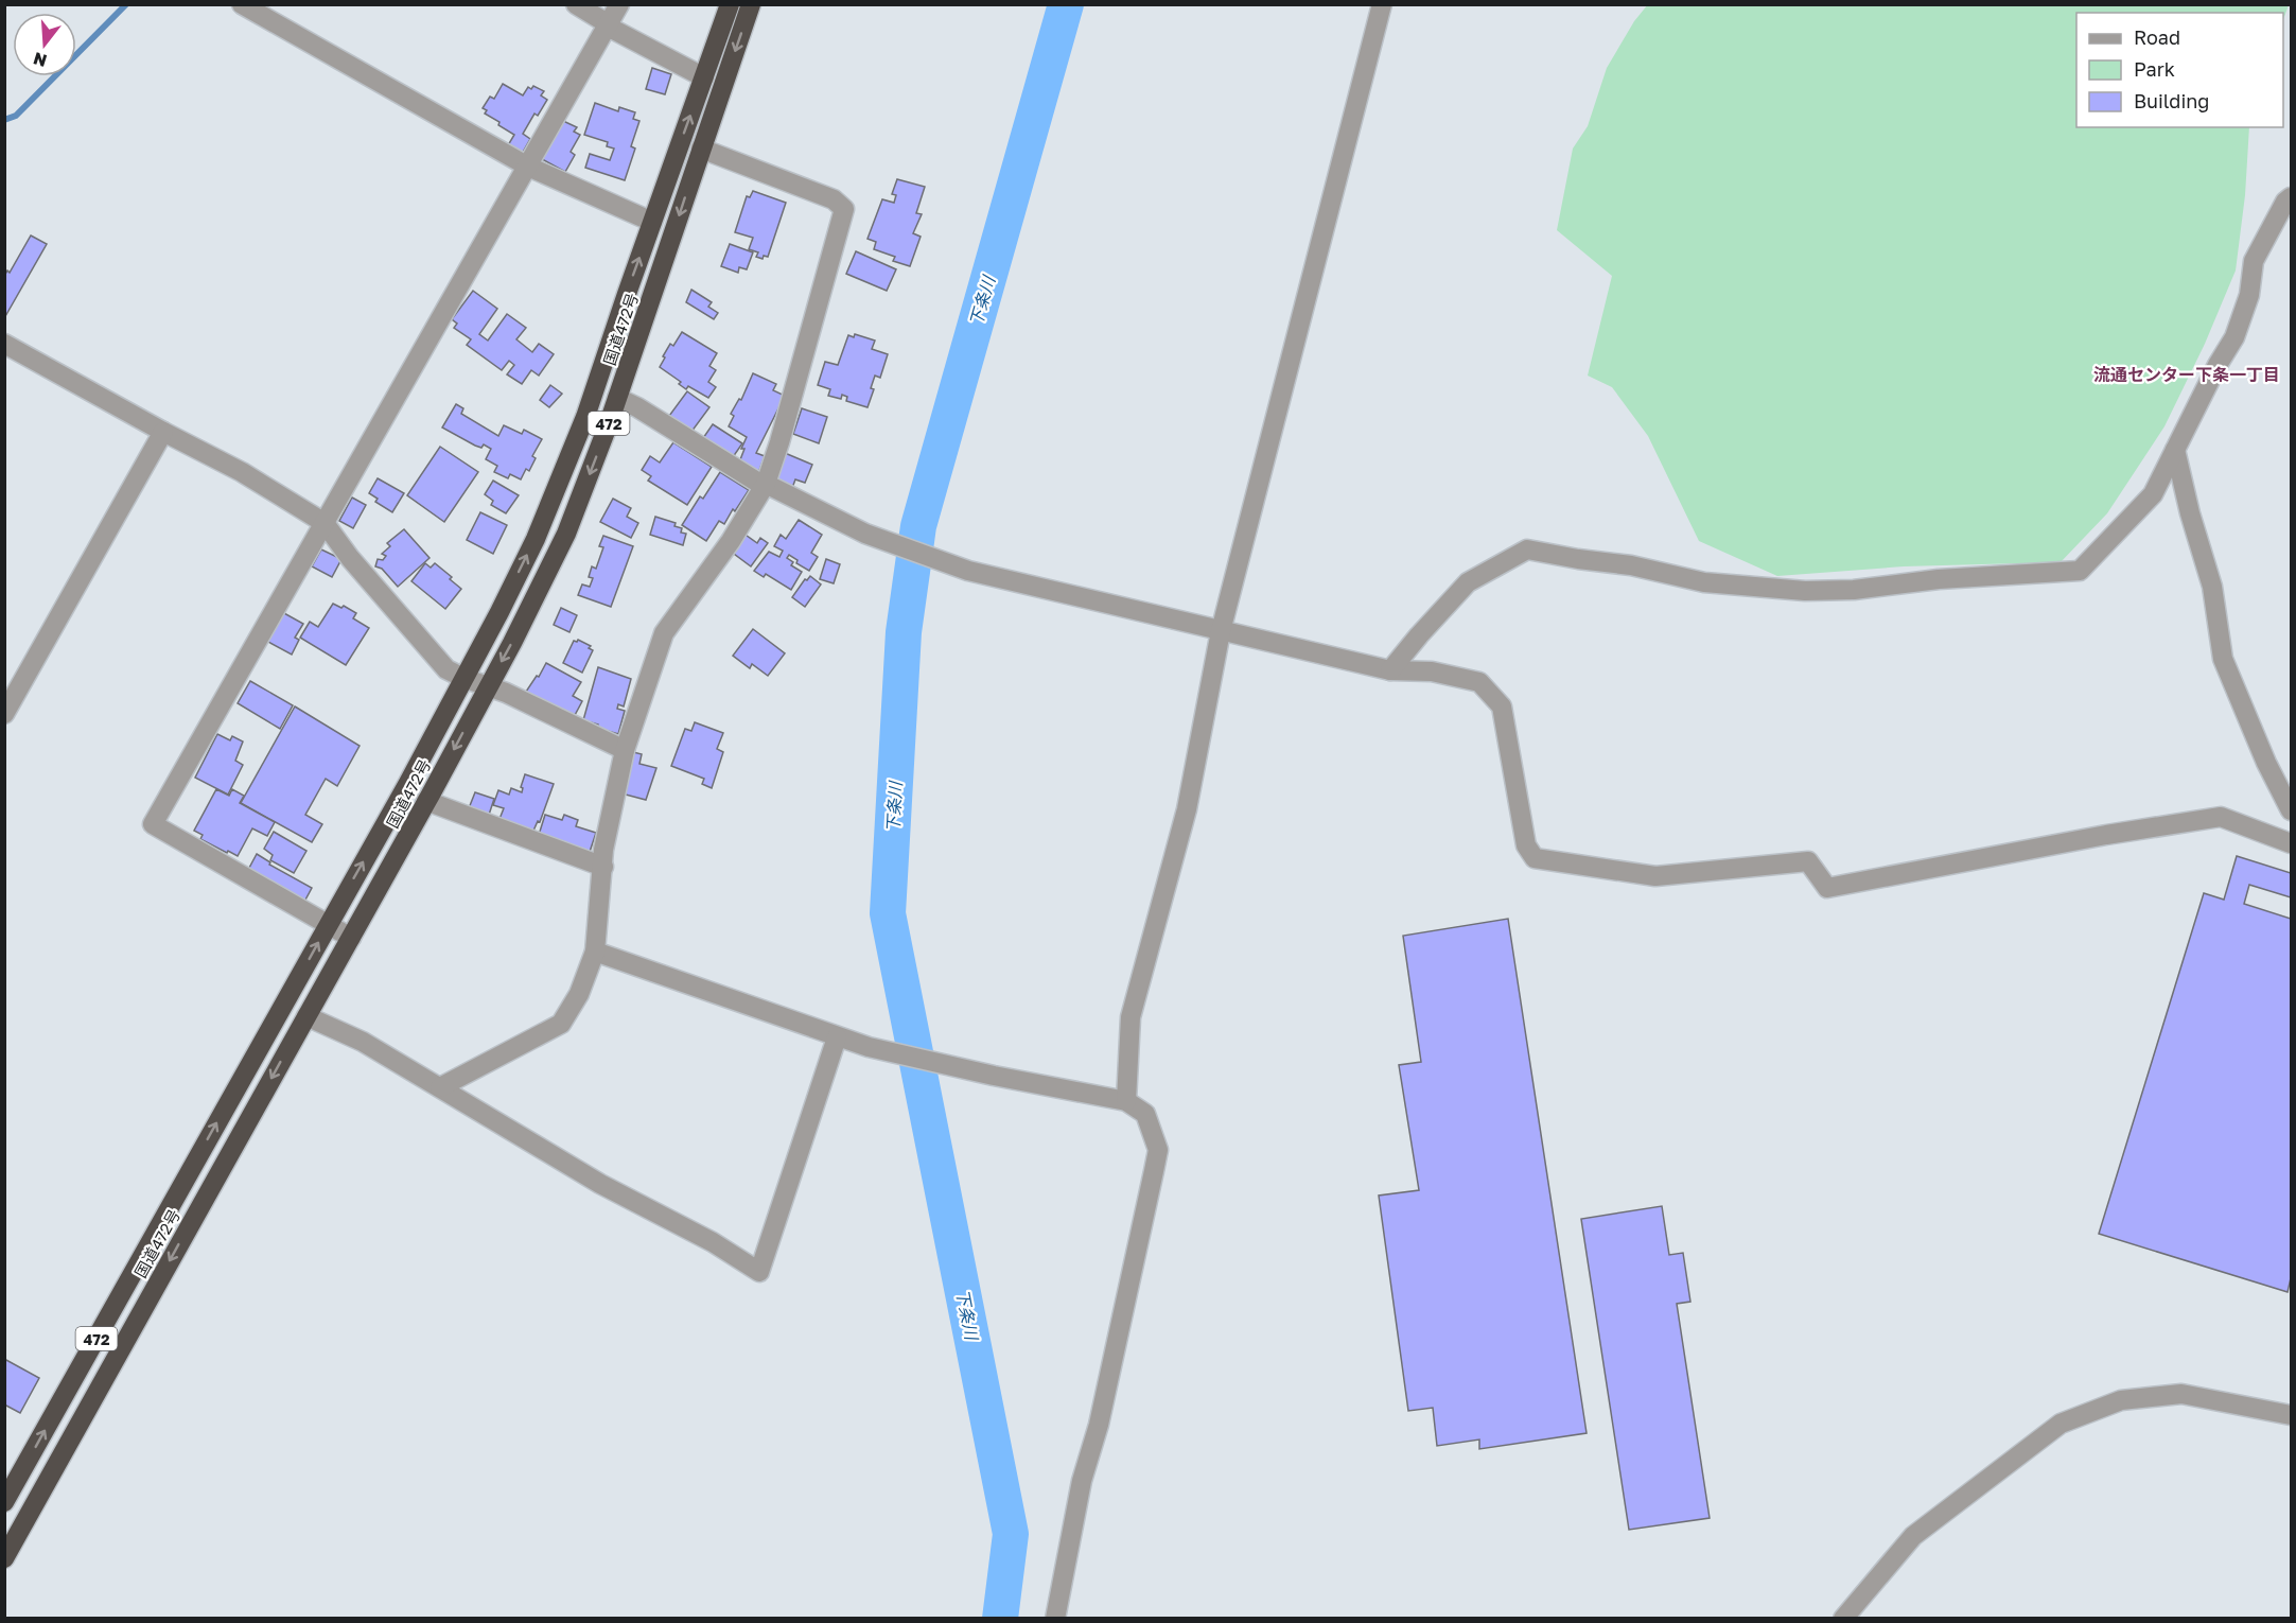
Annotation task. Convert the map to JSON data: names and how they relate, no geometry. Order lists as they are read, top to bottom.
{
  "streets": {
    "highway": ["国道472号", "472"]
  },
  "districts": ["流通センター下条一丁目"],
  "water": ["下条川"],
  "legend": ["Road", "Park", "Building"],
  "north": "bottom"
}
